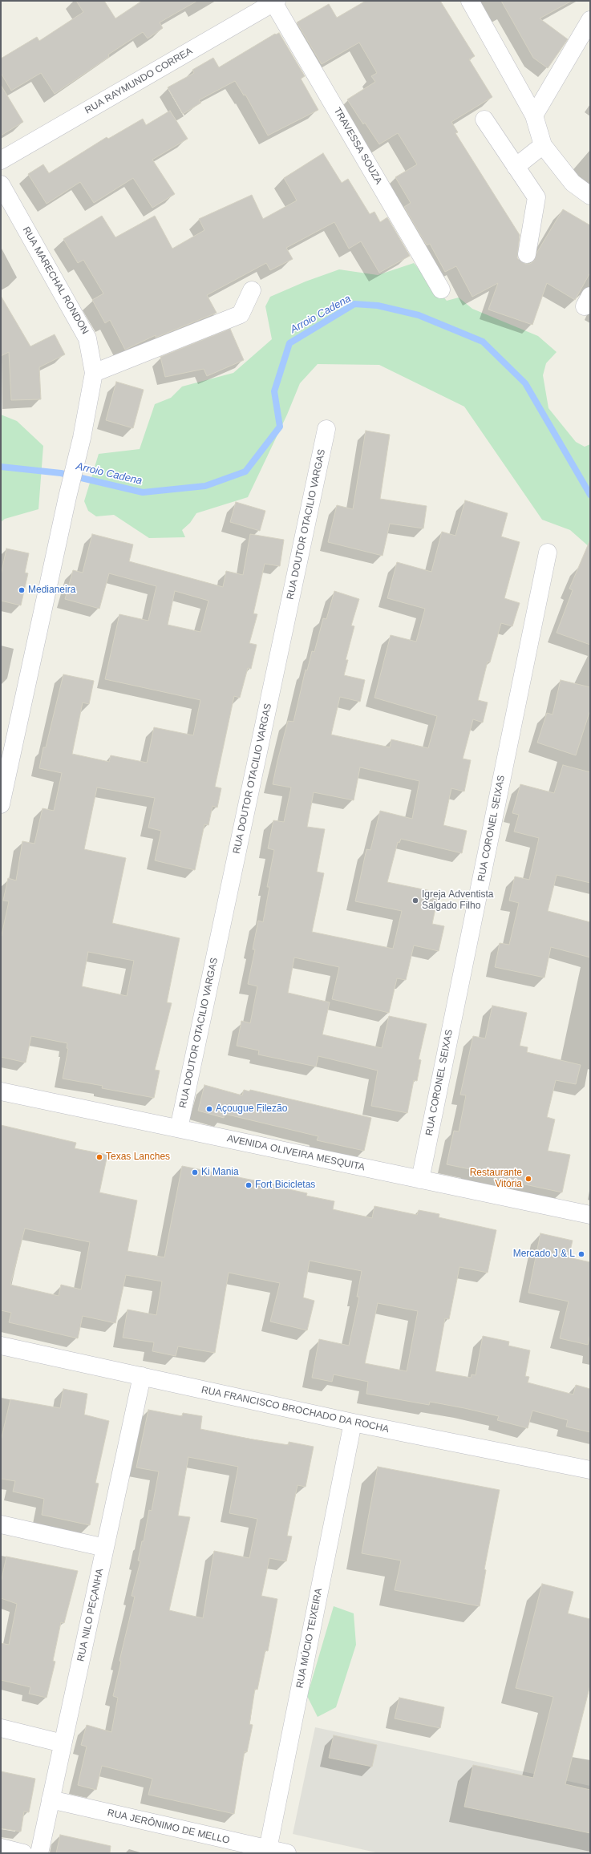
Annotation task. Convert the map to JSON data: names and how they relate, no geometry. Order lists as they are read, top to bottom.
{
  "streets": {
    "street": [
      "RUA RAYMUNDO CORREA",
      "TRAVESSA SOUZA",
      "RUA MARECHAL RONDON",
      "RUA DOUTOR OTACILIO VARGAS",
      "RUA CORONEL SEIXAS",
      "AVENIDA OLIVEIRA MESQUITA",
      "RUA FRANCISCO BROCHADO DA ROCHA",
      "RUA NILO PEÇANHA",
      "RUA MÚCIO TEIXEIRA",
      "RUA JERÔNIMO DE MELLO"
    ]
  },
  "crossings": [
    ["RUA RAYMUNDO CORREA", "TRAVESSA SOUZA"],
    ["RUA DOUTOR OTACILIO VARGAS", "AVENIDA OLIVEIRA MESQUITA"],
    ["RUA CORONEL SEIXAS", "AVENIDA OLIVEIRA MESQUITA"],
    ["RUA FRANCISCO BROCHADO DA ROCHA", "RUA NILO PEÇANHA"],
    ["RUA FRANCISCO BROCHADO DA ROCHA", "RUA MÚCIO TEIXEIRA"],
    ["RUA NILO PEÇANHA", "RUA JERÔNIMO DE MELLO"],
    ["RUA MÚCIO TEIXEIRA", "RUA JERÔNIMO DE MELLO"]
  ],
  "water": ["Arroio Cadena"],
  "places": [
    "Medianeira",
    "Igreja Adventista Salgado Filho",
    "Açougue Filezão",
    "Texas Lanches",
    "Ki Mania",
    "Restaurante Vitória",
    "Fort Bicicletas",
    "Mercado J & L"
  ]
}
